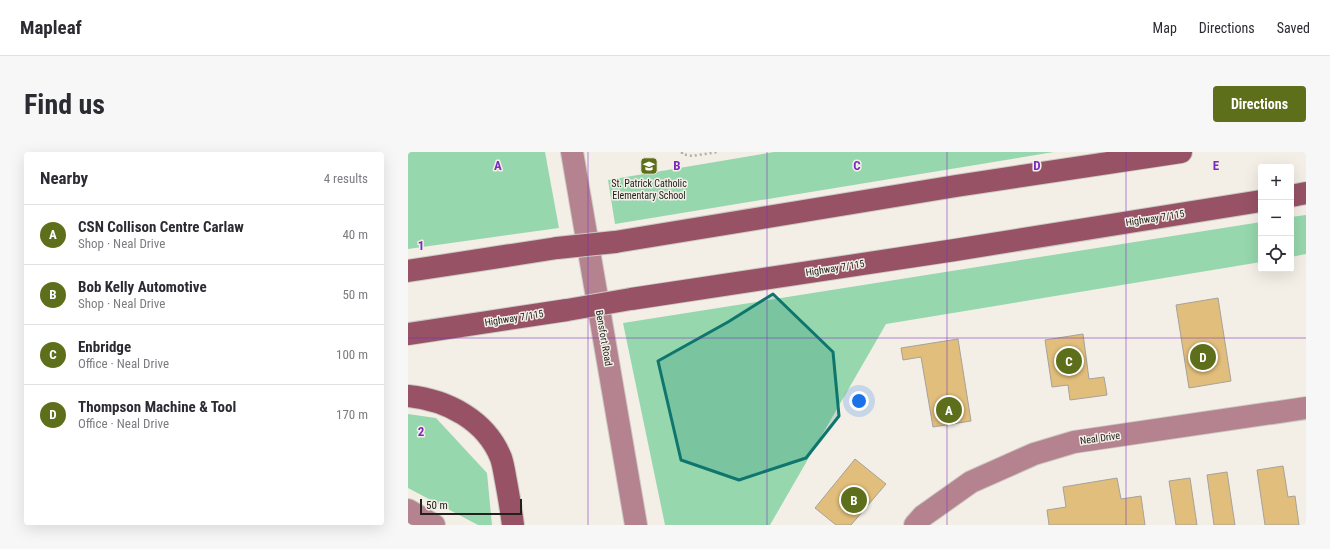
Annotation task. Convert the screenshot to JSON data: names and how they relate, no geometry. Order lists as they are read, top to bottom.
{
  "streets": {
    "highway": ["Highway 7/115"],
    "street": ["Bensfort Road", "Neal Drive"]
  },
  "places": {
    "school or university": ["St. Patrick Catholic Elementary School"]
  },
  "scale_bar": "50 m",
  "page": {
    "header": "Mapleaf",
    "nav": ["Map", "Directions", "Saved"],
    "buttons": "Directions",
    "title": "Find us",
    "heading": ["Nearby", "4 results"],
    "map_buttons": ["+", "−"],
    "list": [
      {
        "mark": "A",
        "name": "CSN Collison Centre Carlaw",
        "note": "Shop · Neal Drive",
        "value": "40 m"
      },
      {
        "mark": "B",
        "name": "Bob Kelly Automotive",
        "note": "Shop · Neal Drive",
        "value": "50 m"
      },
      {
        "mark": "C",
        "name": "Enbridge",
        "note": "Office · Neal Drive",
        "value": "100 m"
      },
      {
        "mark": "D",
        "name": "Thompson Machine & Tool",
        "note": "Office · Neal Drive",
        "value": "170 m"
      }
    ],
    "pins": [
      "D",
      "C",
      "A",
      "B"
    ],
    "scale": "50 m"
  },
  "grid": {
    "columns": [
      "A",
      "B",
      "C",
      "D",
      "E"
    ],
    "rows": ["1", "2"]
  }
}
